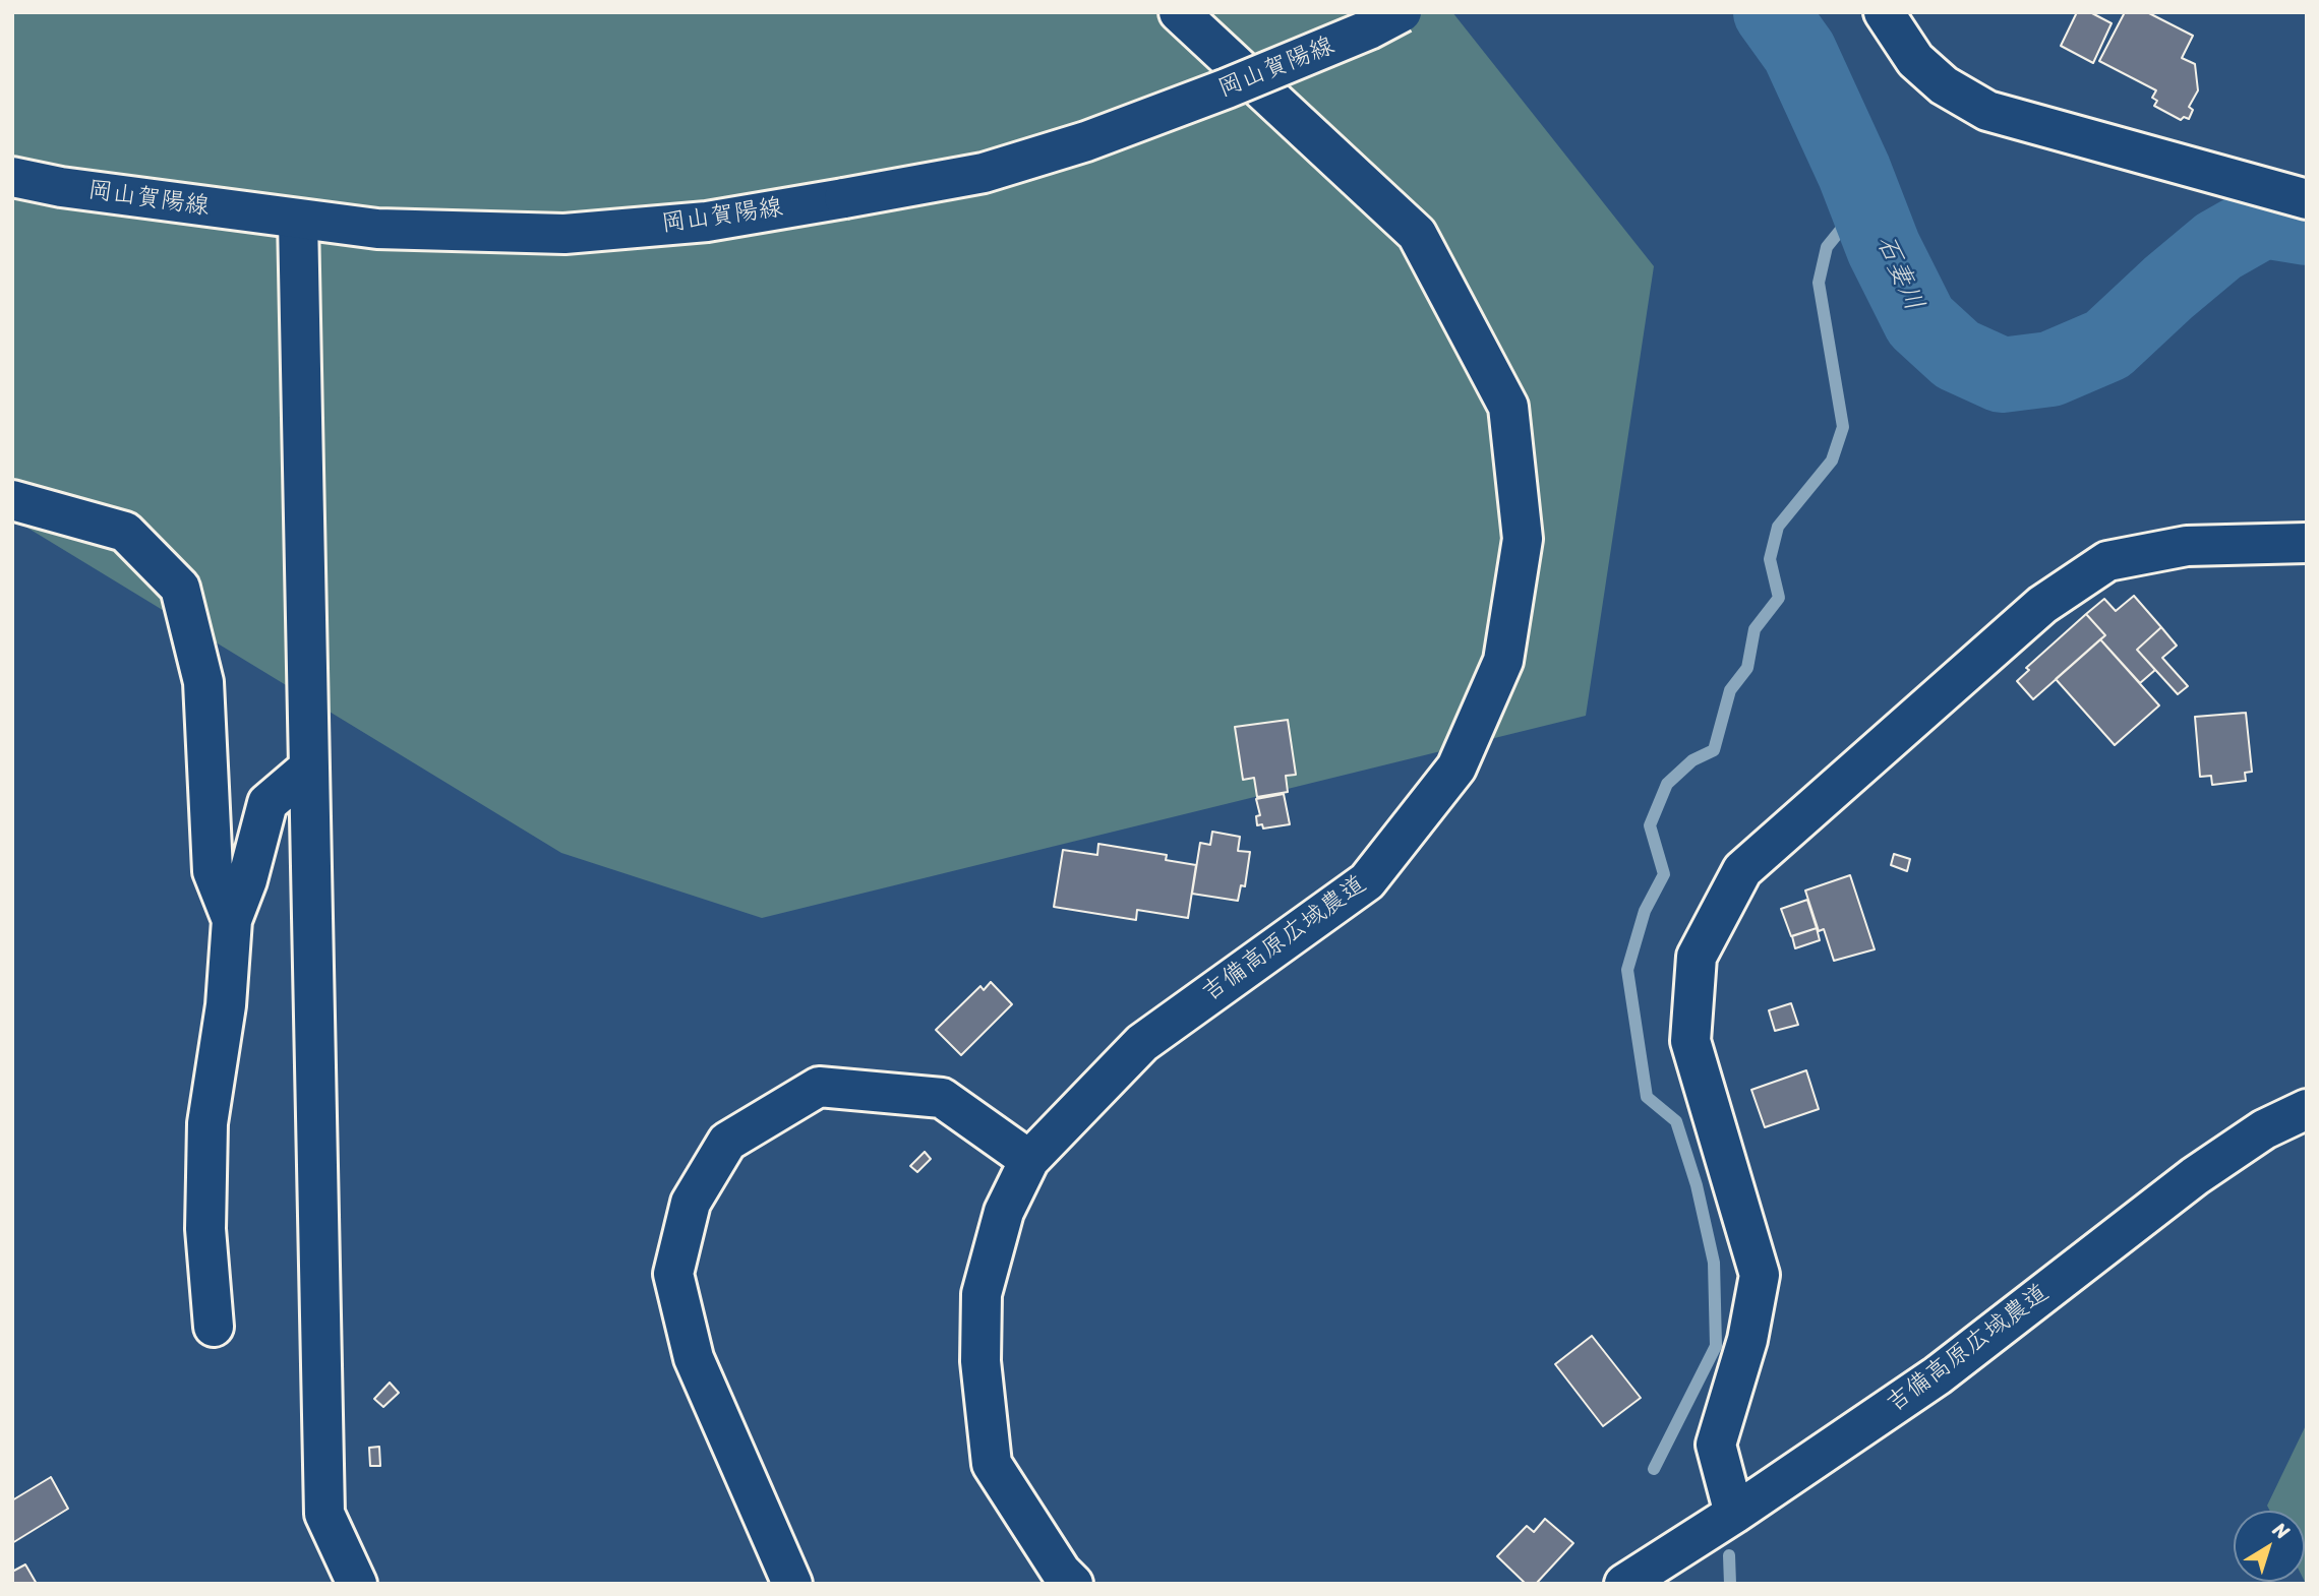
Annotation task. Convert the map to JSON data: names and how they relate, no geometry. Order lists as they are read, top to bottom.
{
  "streets": {
    "street": ["岡山賀陽線", "吉備高原広域農道"]
  },
  "water": ["石妻川"],
  "north": "top right"
}
